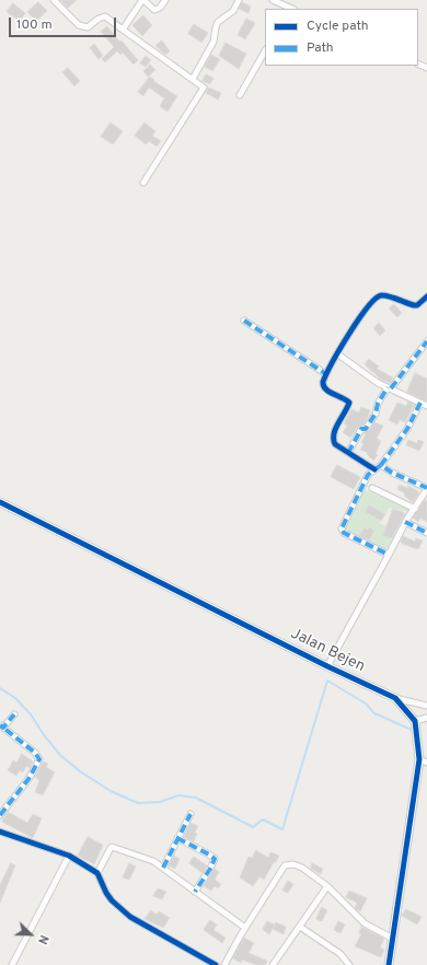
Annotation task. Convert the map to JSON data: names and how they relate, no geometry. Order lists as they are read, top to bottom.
{
  "streets": {
    "street": ["Jalan Bejen"]
  },
  "legend": ["Cycle path", "Path"],
  "scale_bar": "100 m",
  "north": "bottom right"
}
